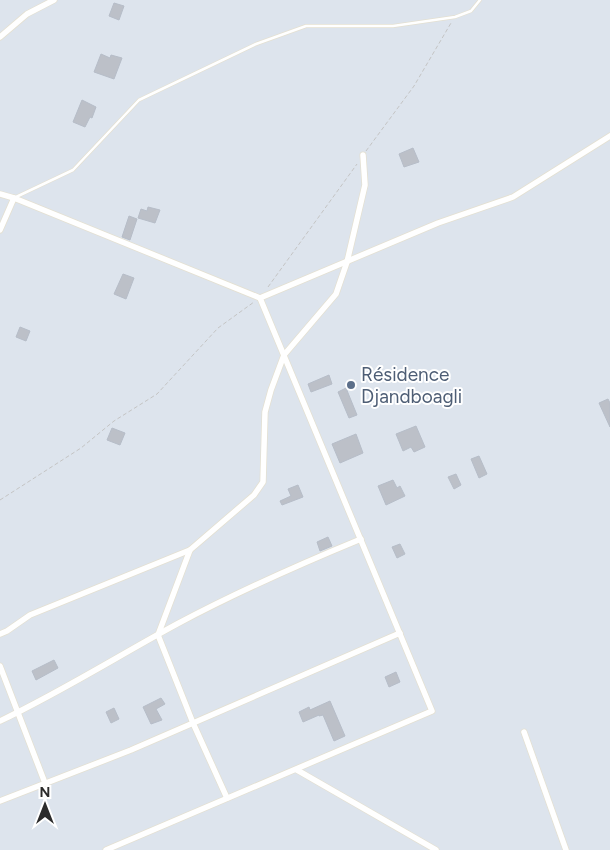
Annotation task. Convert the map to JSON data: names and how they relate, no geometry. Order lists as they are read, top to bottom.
{
  "places": ["Résidence Djandboagli"],
  "north": "top"
}
